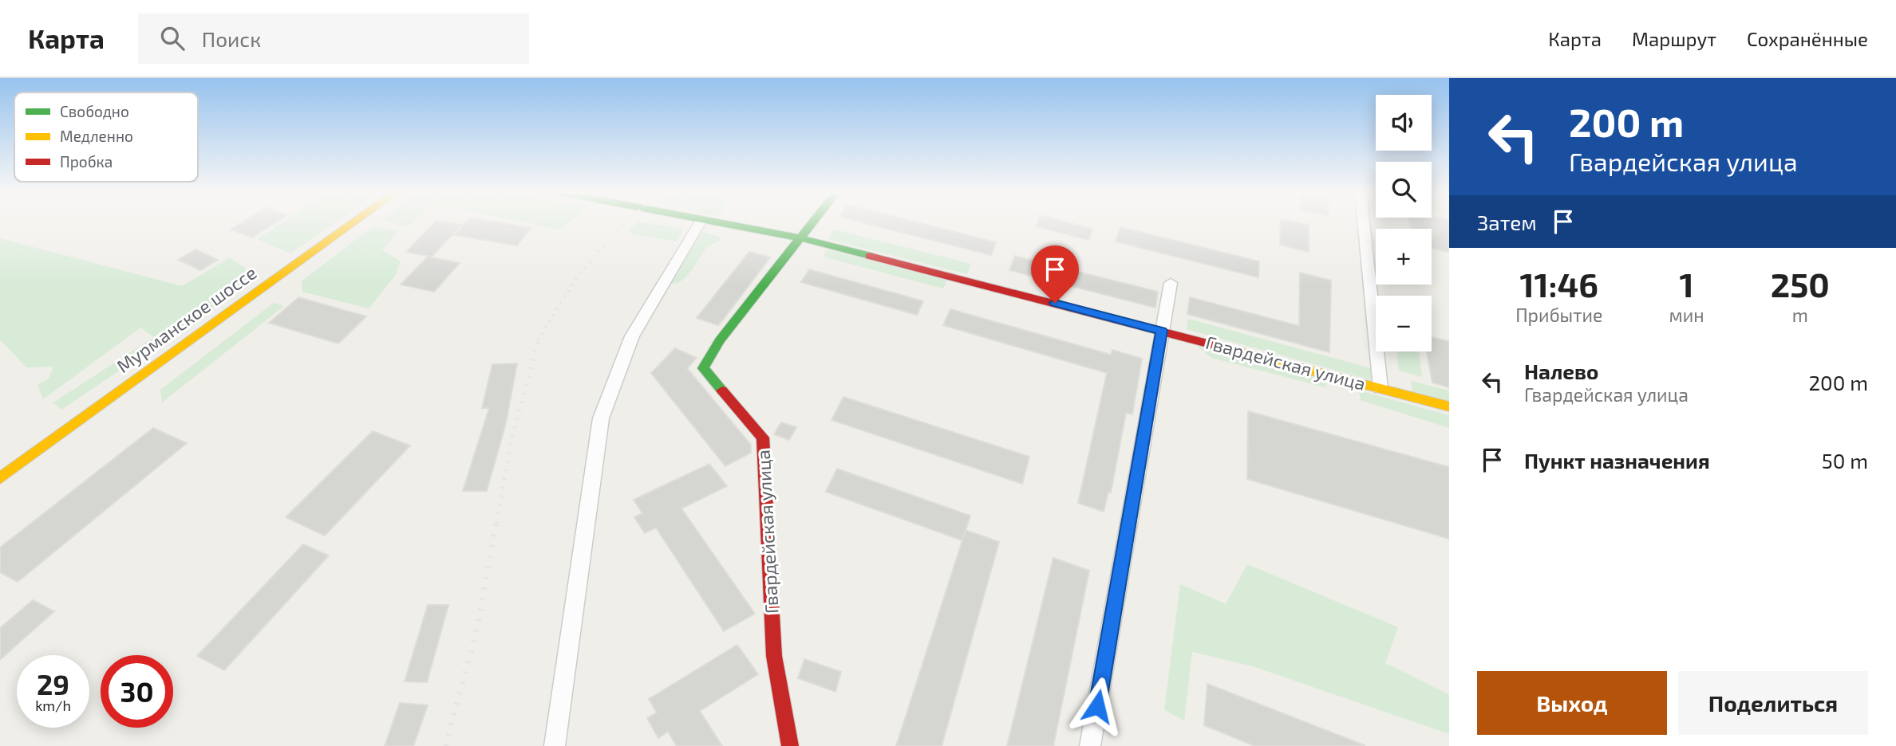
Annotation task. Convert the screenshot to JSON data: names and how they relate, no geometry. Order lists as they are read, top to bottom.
{
  "streets": {
    "street": ["Мурманское шоссе", "Гвардейская улица"]
  },
  "legend": ["Свободно", "Медленно", "Пробка"],
  "page": {
    "header": "Карта",
    "search": "Поиск",
    "nav": ["Карта", "Маршрут", "Сохранённые"],
    "turn": ["200 m", "Гвардейская улица"],
    "map_buttons": ["+", "−"],
    "then": "Затем",
    "eta": [
      "11:46",
      "Прибытие",
      "1",
      "мин",
      "250",
      "m"
    ],
    "list": [
      {
        "name": "Налево",
        "note": "Гвардейская улица",
        "value": "200 m"
      },
      {
        "name": "Пункт назначения",
        "value": "50 m"
      }
    ],
    "speed": "29 km/h",
    "limit": "30",
    "buttons": ["Выход", "Поделиться"]
  }
}
